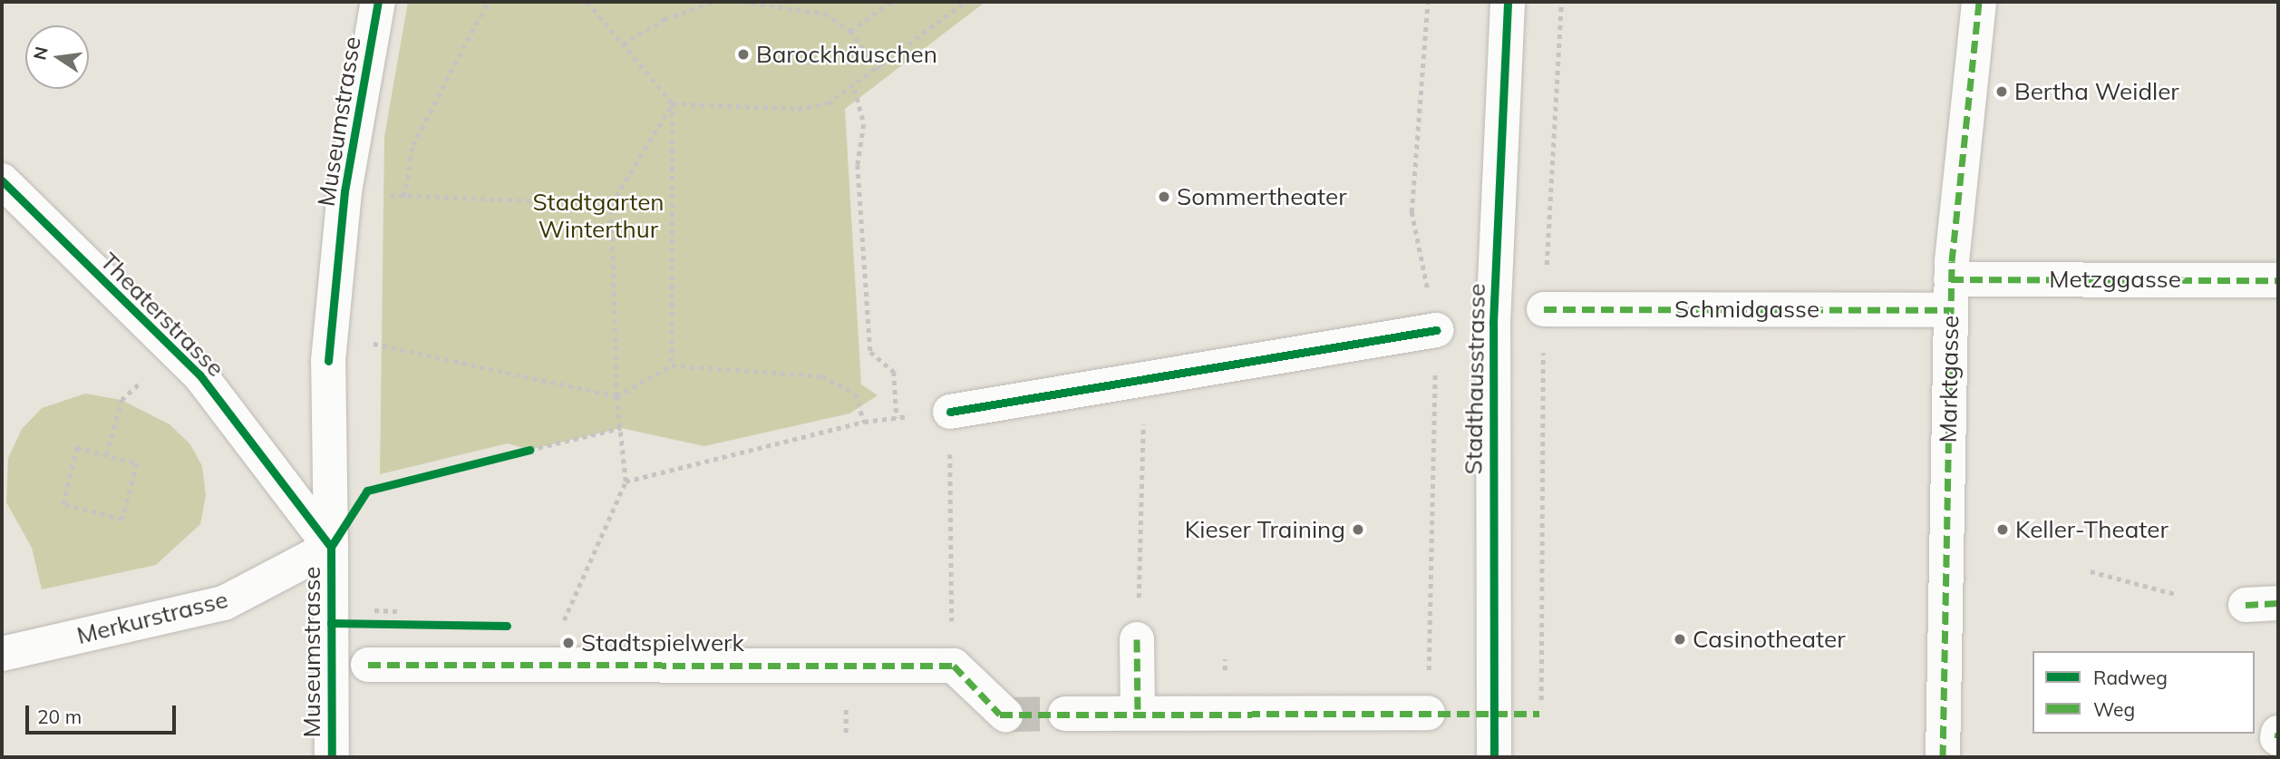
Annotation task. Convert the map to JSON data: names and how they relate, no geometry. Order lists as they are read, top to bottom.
{
  "streets": {
    "street": [
      "Museumstrasse",
      "Metzggasse",
      "Schmidgasse",
      "Theaterstrasse",
      "Stadthausstrasse",
      "Marktgasse",
      "Merkurstrasse"
    ]
  },
  "crossings": [
    ["Museumstrasse", "Theaterstrasse"],
    ["Museumstrasse", "Merkurstrasse"],
    ["Metzggasse", "Schmidgasse"],
    ["Metzggasse", "Marktgasse"],
    ["Schmidgasse", "Marktgasse"],
    ["Theaterstrasse", "Merkurstrasse"]
  ],
  "parks": ["Stadtgarten Winterthur"],
  "places": [
    "Barockhäuschen",
    "Bertha Weidler",
    "Sommertheater",
    "Kieser Training",
    "Keller-Theater",
    "Casinotheater",
    "Stadtspielwerk"
  ],
  "legend": ["Radweg", "Weg"],
  "scale_bar": "20 m",
  "north": "left"
}
